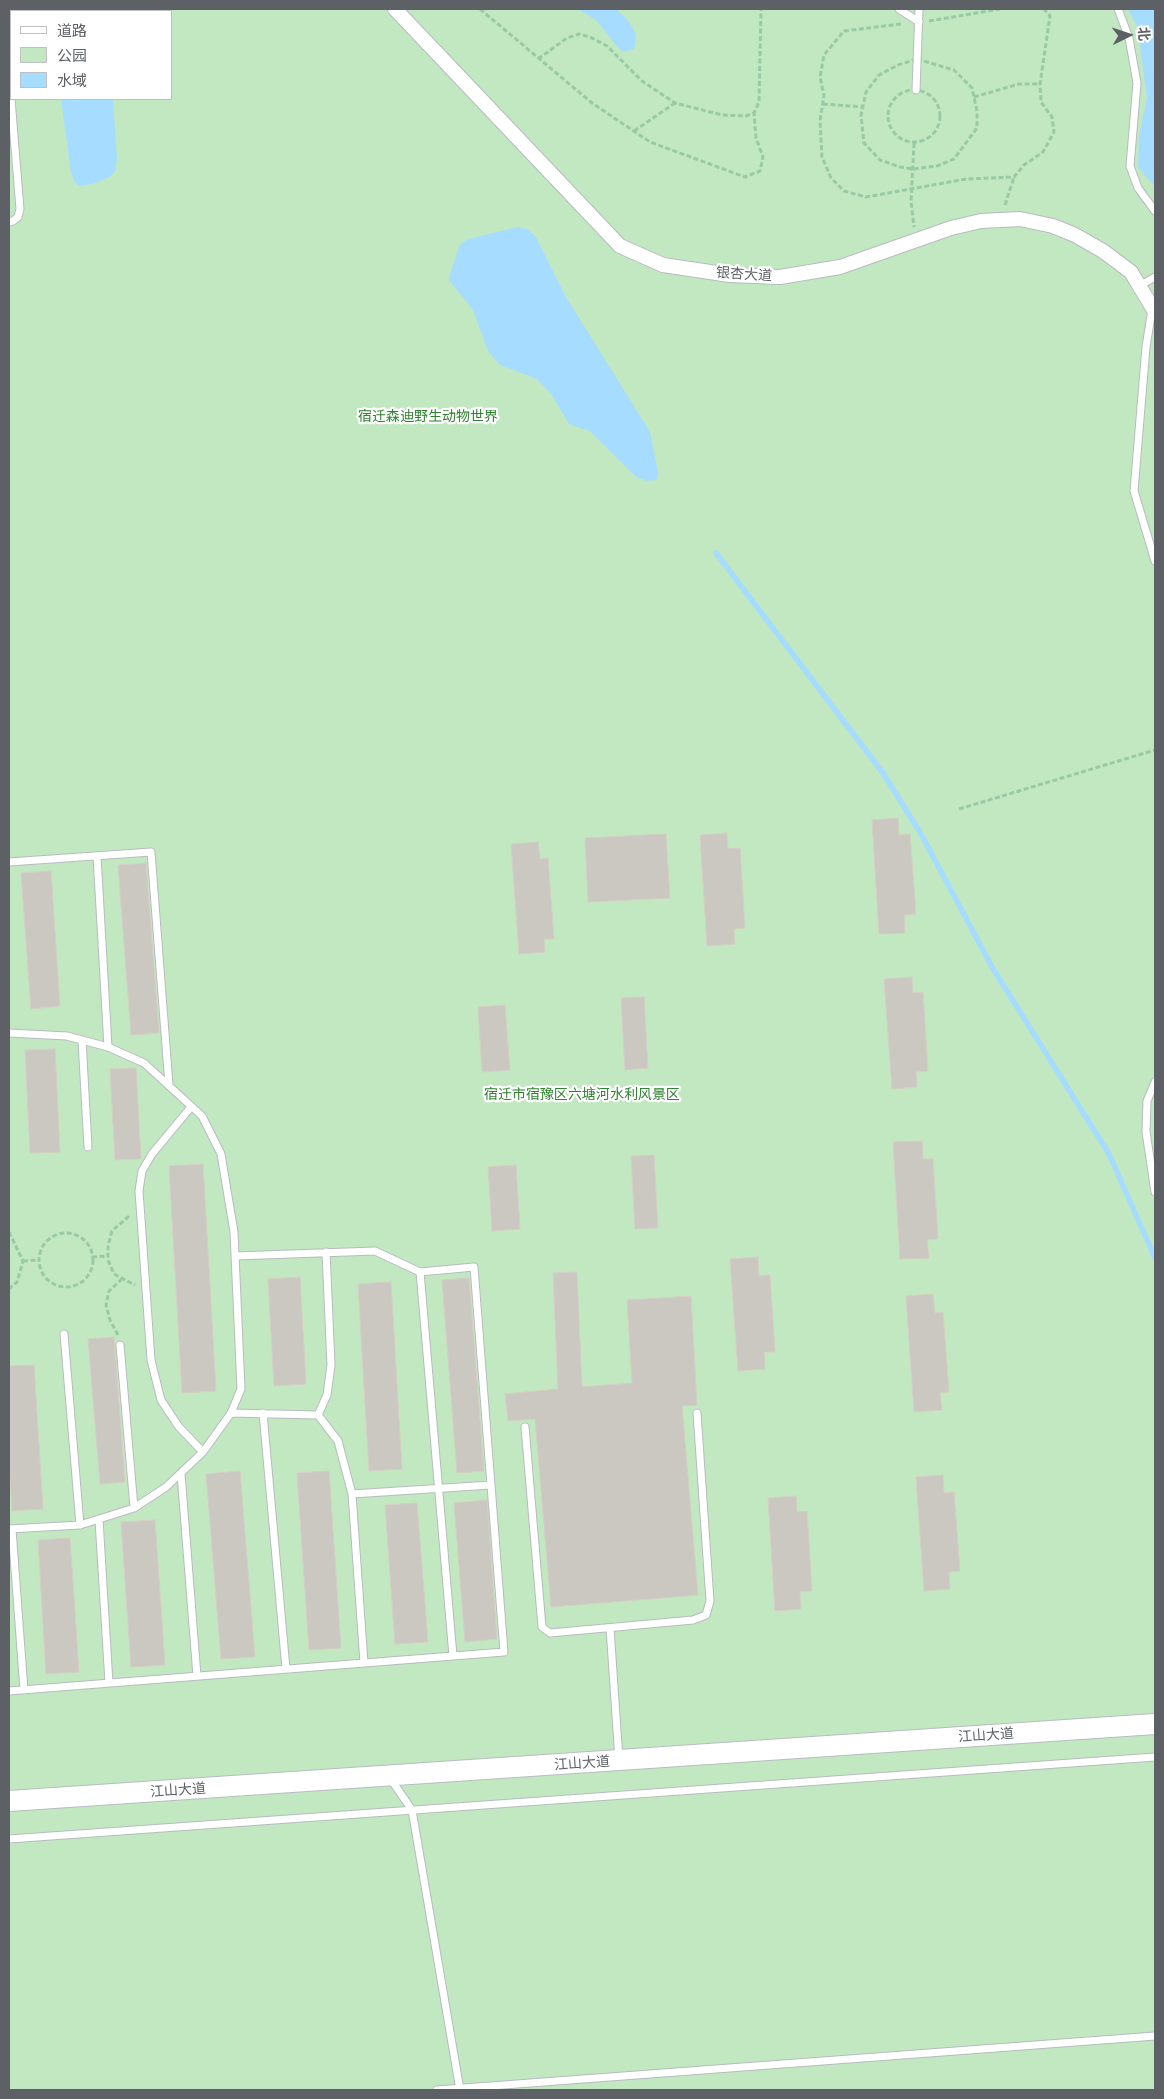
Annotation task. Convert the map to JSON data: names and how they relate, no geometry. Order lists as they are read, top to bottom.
{
  "streets": {
    "main road": ["江山大道"],
    "street": ["银杏大道"]
  },
  "parks": ["宿迁森迪野生动物世界", "宿迁市宿豫区六塘河水利风景区"],
  "legend": ["道路", "公园", "水域"],
  "north": "right"
}
